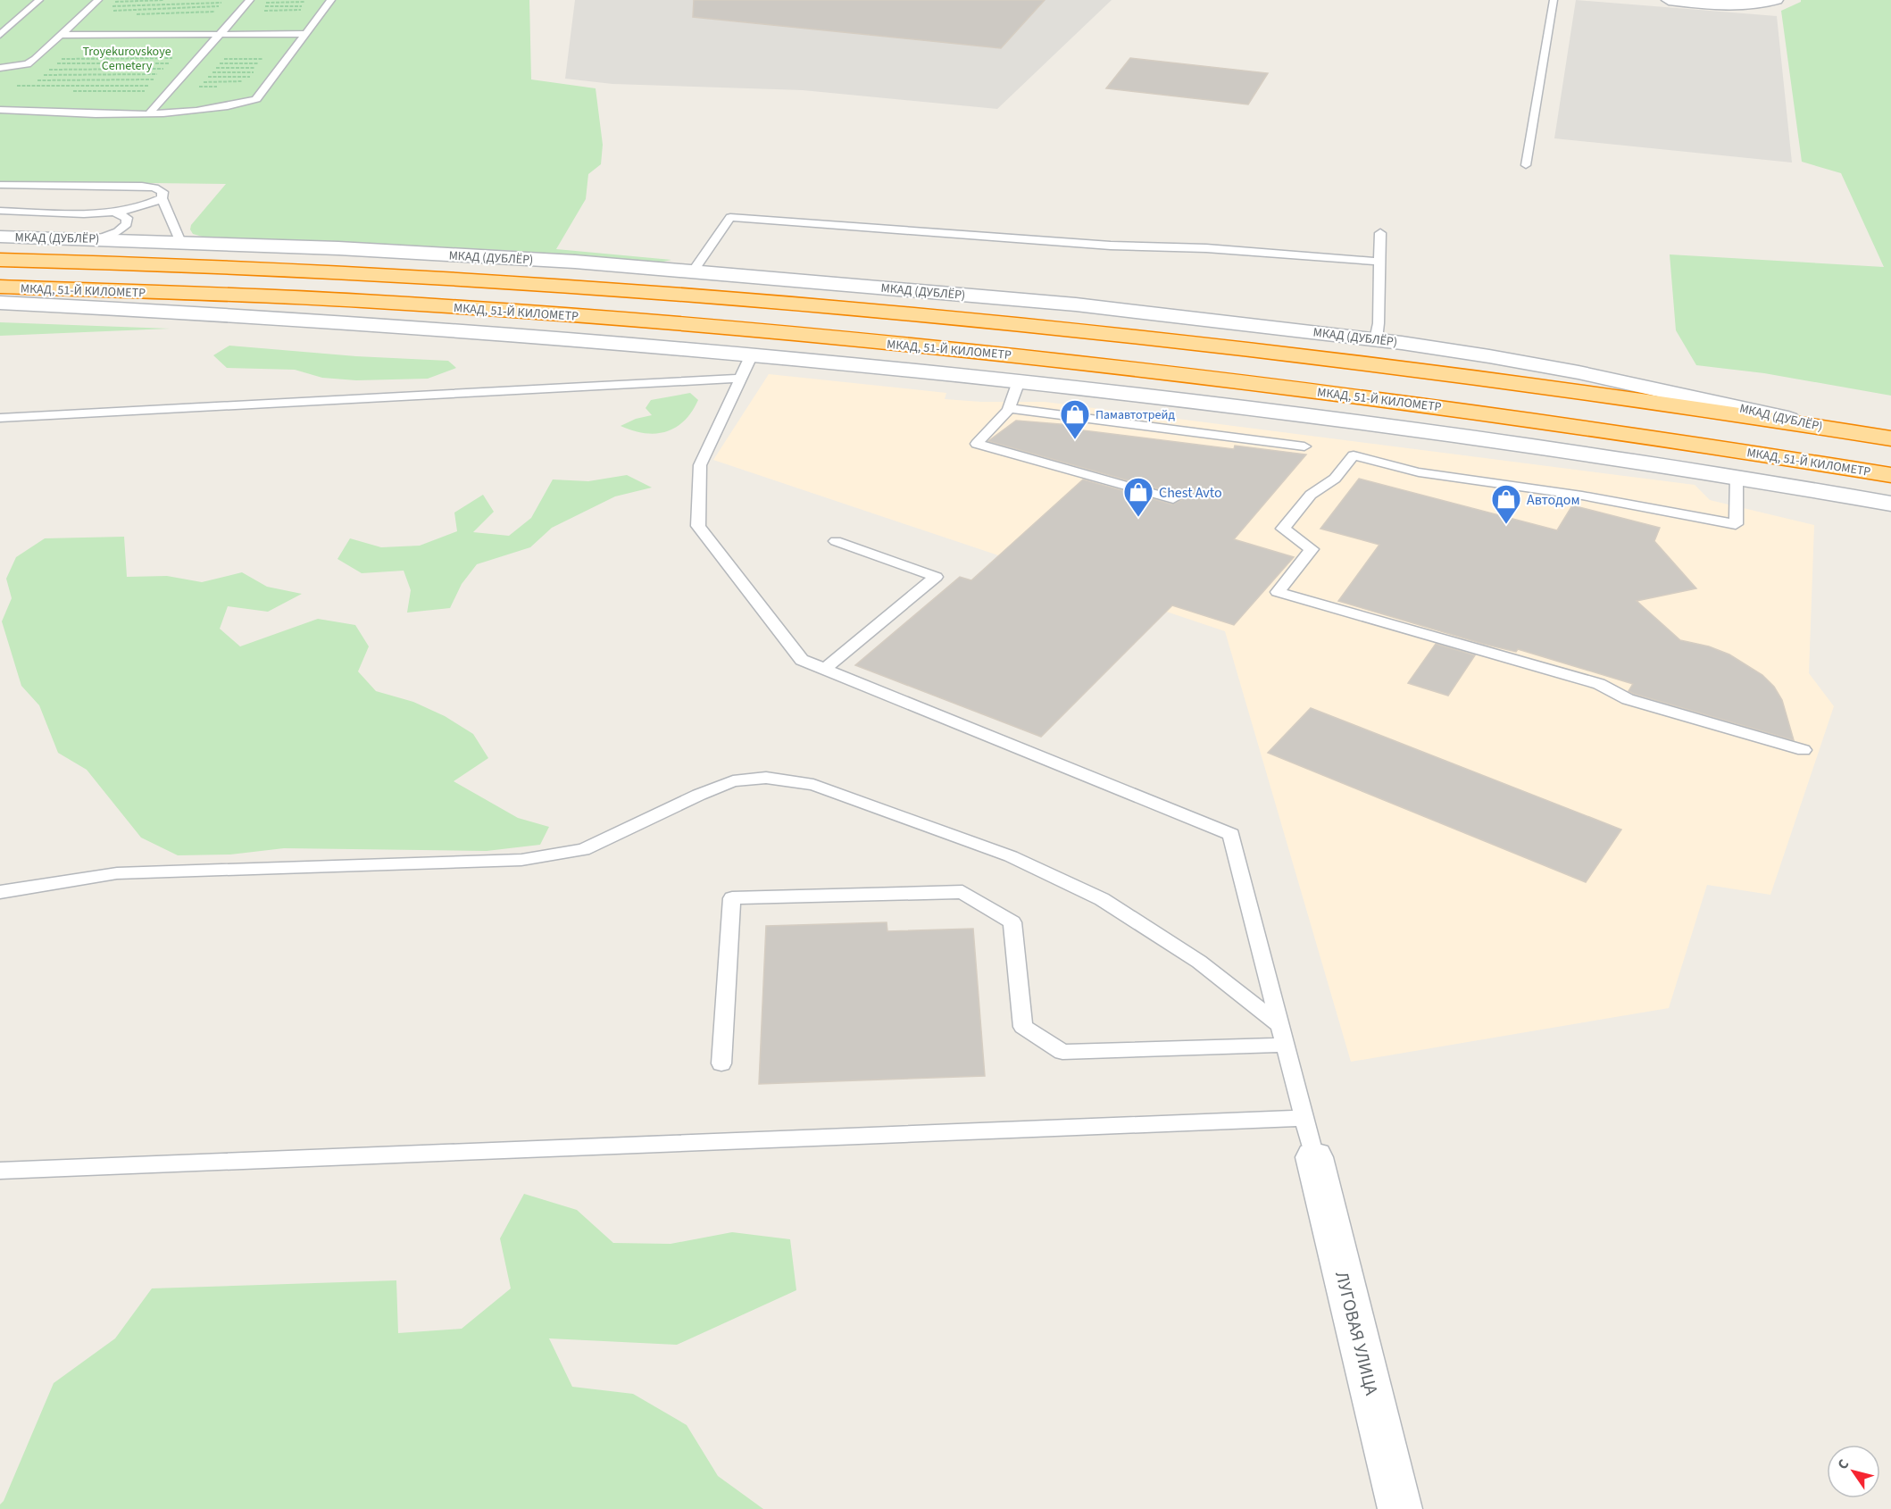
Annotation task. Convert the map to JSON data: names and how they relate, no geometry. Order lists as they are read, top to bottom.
{
  "streets": {
    "highway": ["МКАД, 51-Й КИЛОМЕТР"],
    "street": ["МКАД (ДУБЛЁР)", "ЛУГОВАЯ УЛИЦА"]
  },
  "crossings": [
    ["МКАД (ДУБЛЁР)", "МКАД, 51-Й КИЛОМЕТР"]
  ],
  "parks": ["Troyekurovskoye Cemetery"],
  "places": {
    "shop": ["Памавтотрейд", "Chest Avto", "Автодом"]
  },
  "north": "top left"
}
